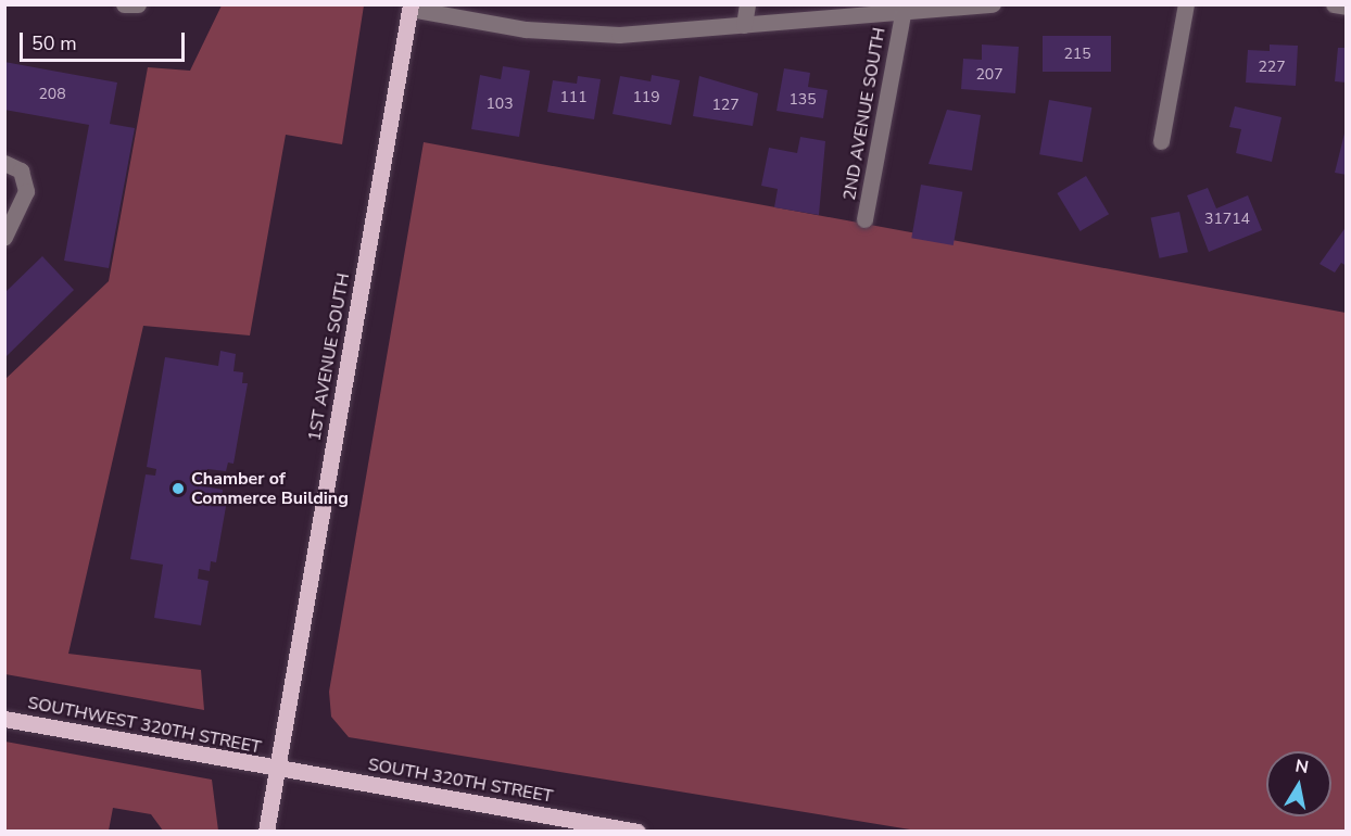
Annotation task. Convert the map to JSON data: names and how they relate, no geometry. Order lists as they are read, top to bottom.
{
  "streets": {
    "main road": ["1ST AVENUE SOUTH", "SOUTHWEST 320TH STREET", "SOUTH 320TH STREET"],
    "street": ["2ND AVENUE SOUTH"]
  },
  "crossings": [
    ["1ST AVENUE SOUTH", "SOUTHWEST 320TH STREET"],
    ["1ST AVENUE SOUTH", "SOUTH 320TH STREET"],
    ["SOUTHWEST 320TH STREET", "SOUTH 320TH STREET"]
  ],
  "places": ["Chamber of Commerce Building"],
  "house_numbers": [
    "215",
    "227",
    "207",
    "208",
    "111",
    "119",
    "135",
    "103",
    "127",
    "31714"
  ],
  "scale_bar": "50 m",
  "north": "top"
}
